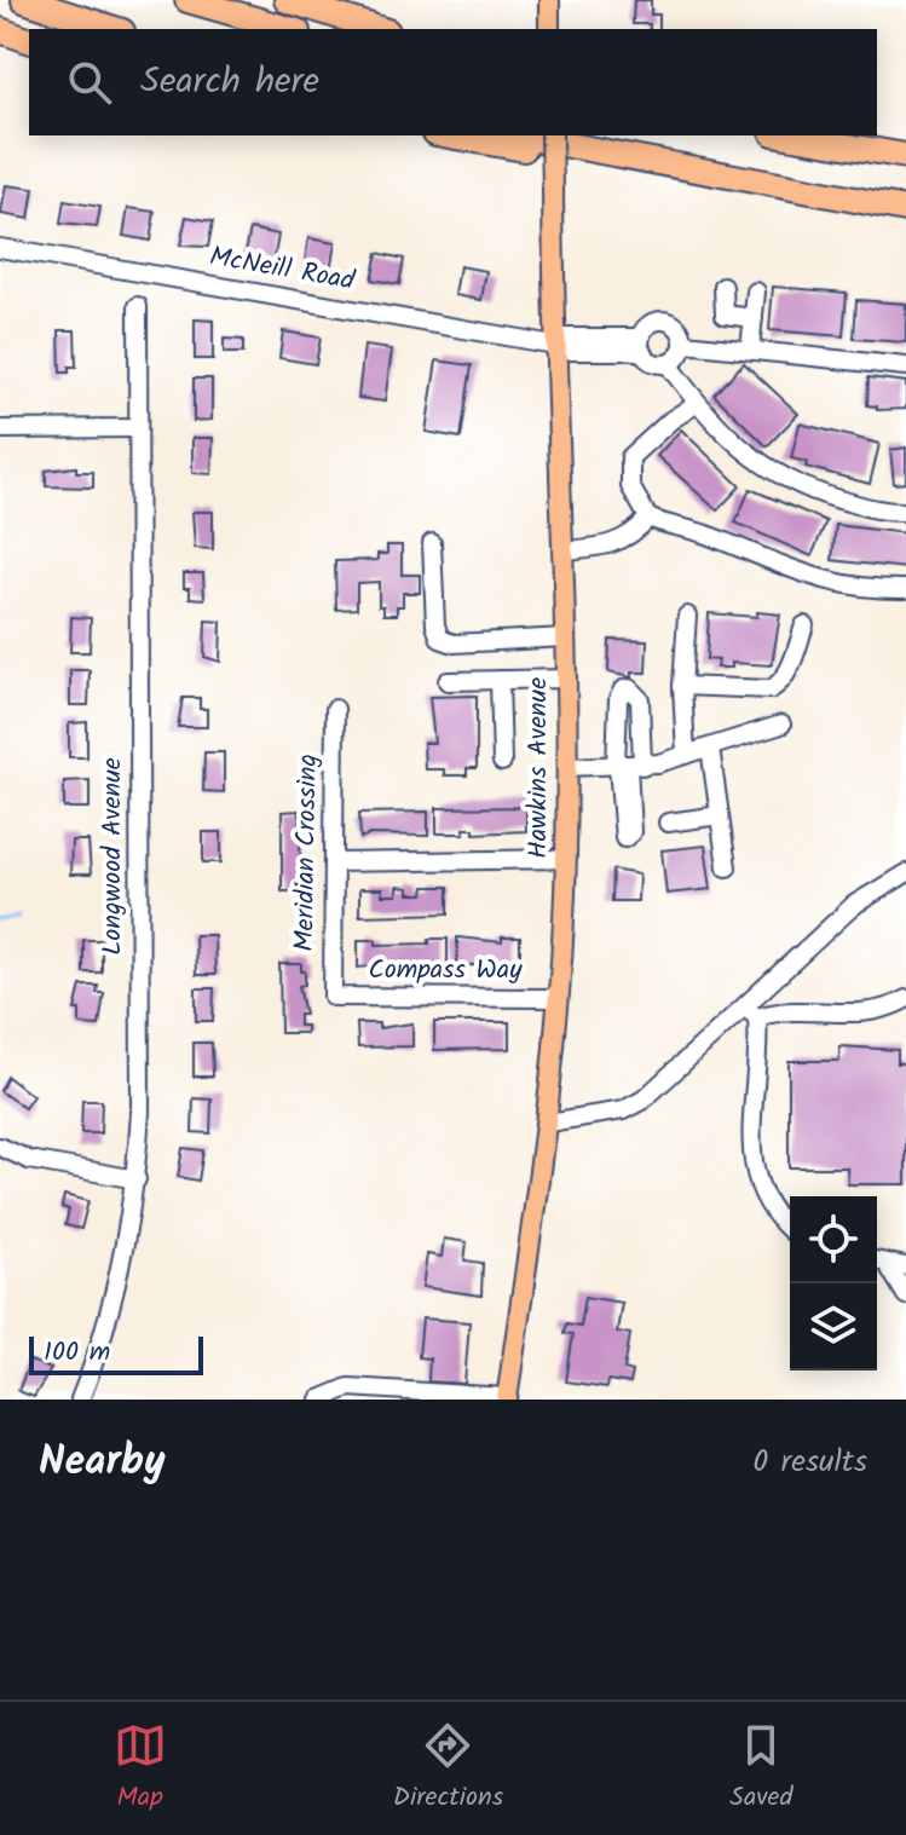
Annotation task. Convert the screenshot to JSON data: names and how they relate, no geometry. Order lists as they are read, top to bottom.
{
  "streets": {
    "main road": ["Hawkins Avenue"],
    "street": [
      "McNeill Road",
      "Meridian Crossing",
      "Longwood Avenue",
      "Compass Way"
    ]
  },
  "crossings": [
    ["McNeill Road", "Hawkins Avenue"],
    ["Hawkins Avenue", "Compass Way"],
    ["Meridian Crossing", "Compass Way"]
  ],
  "scale_bar": "100 m",
  "page": {
    "search": "Search here",
    "scale": "100 m",
    "heading": ["Nearby", "0 results"],
    "nav": ["Map", "Directions", "Saved"]
  }
}
